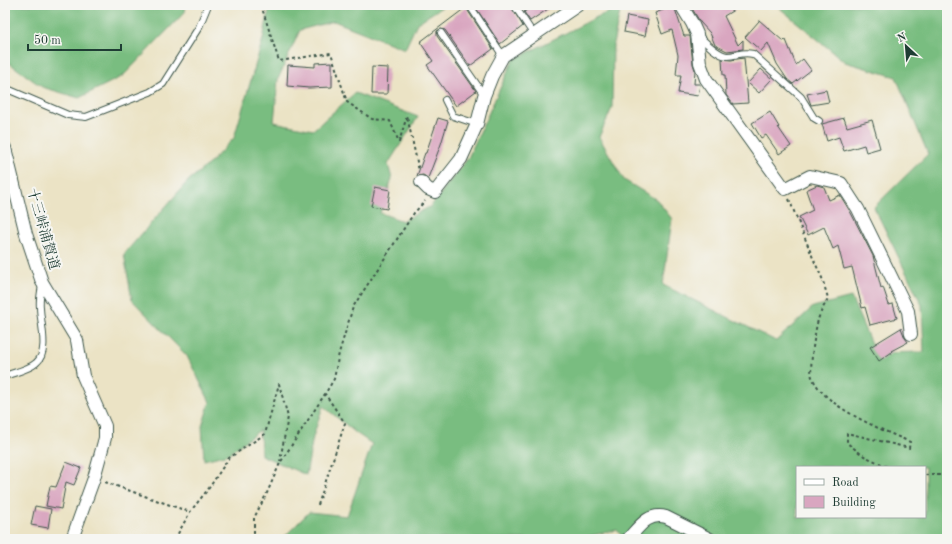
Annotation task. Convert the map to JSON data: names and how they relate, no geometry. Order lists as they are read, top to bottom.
{
  "streets": {
    "street": ["十三峠浦賀道"]
  },
  "legend": ["Road", "Building"],
  "scale_bar": "50 m",
  "north": "top left"
}
